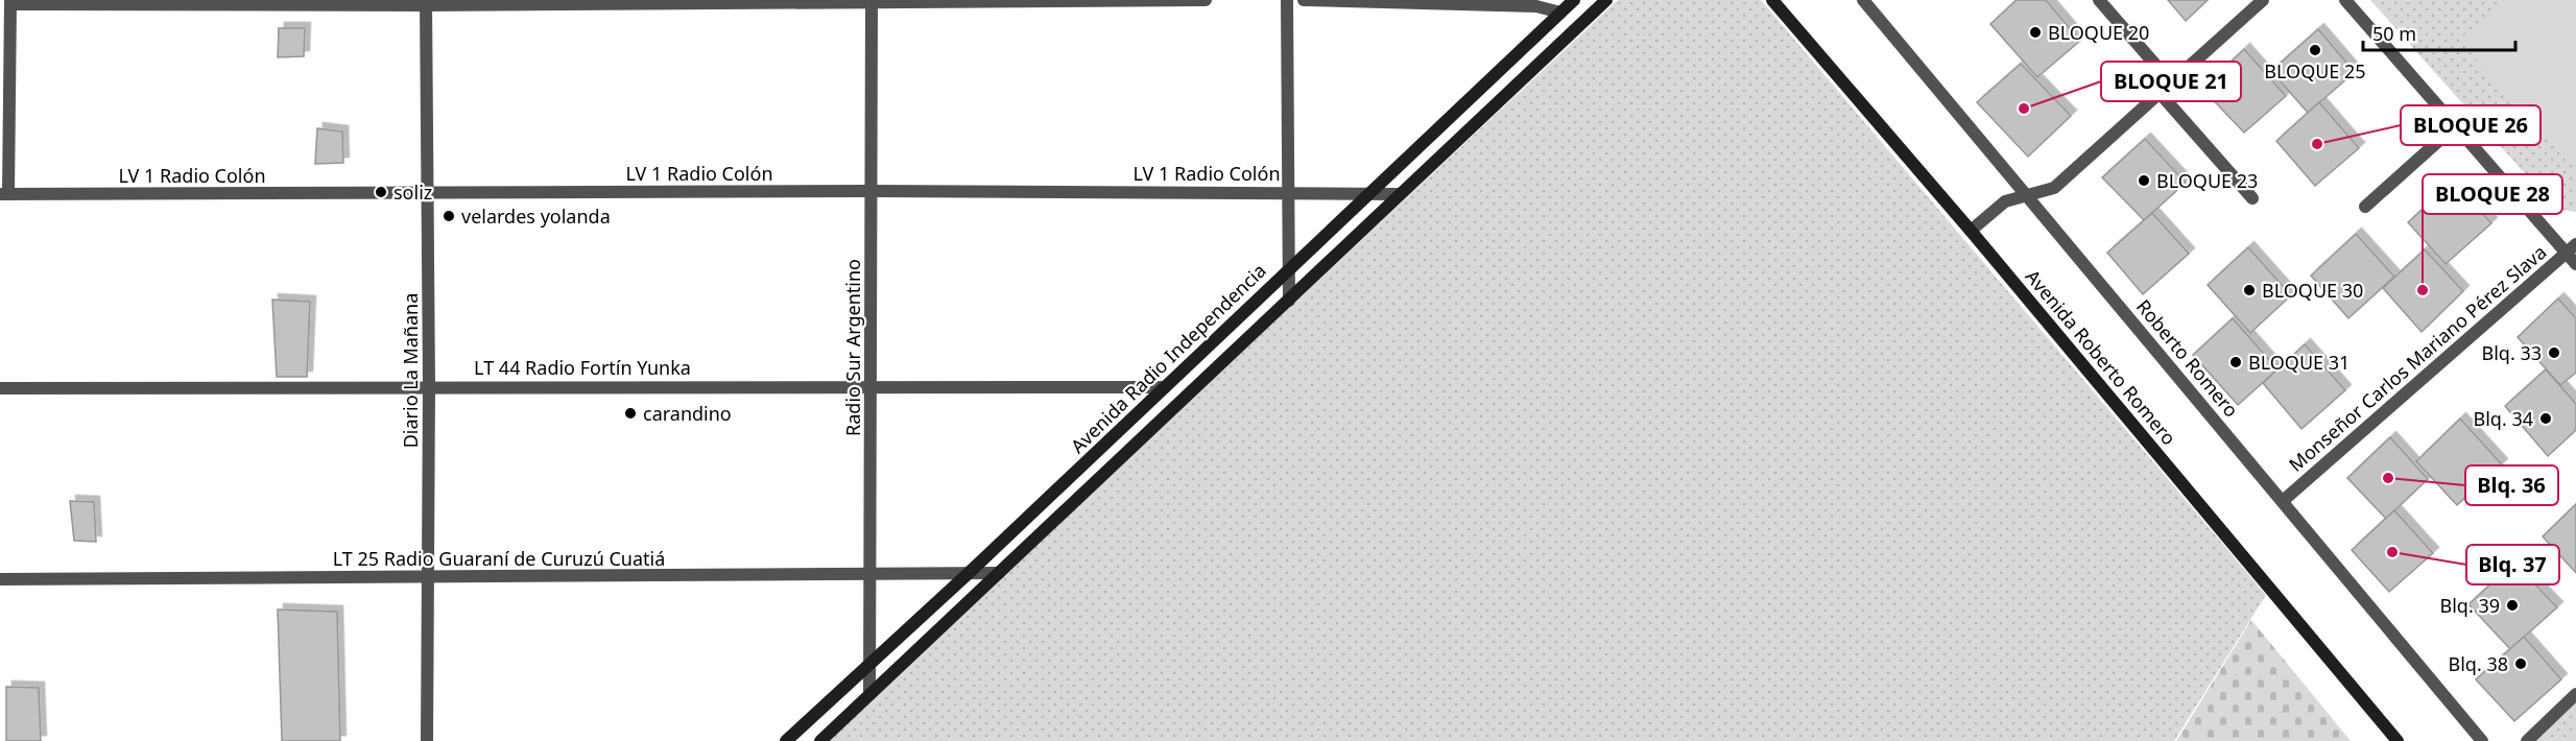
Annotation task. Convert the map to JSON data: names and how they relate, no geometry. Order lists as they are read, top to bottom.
{
  "streets": {
    "main road": ["Avenida Roberto Romero", "Avenida Radio Independencia"],
    "street": [
      "LV 1 Radio Colón",
      "Radio Sur Argentino",
      "Roberto Romero",
      "Monseñor Carlos Mariano Pérez Slava",
      "LT 44 Radio Fortín Yunka",
      "Diario La Mañana",
      "LT 25 Radio Guaraní de Curuzú Cuatiá"
    ]
  },
  "crossings": [
    ["LV 1 Radio Colón", "Radio Sur Argentino"],
    ["LV 1 Radio Colón", "Avenida Radio Independencia"],
    ["LV 1 Radio Colón", "Diario La Mañana"],
    ["Radio Sur Argentino", "Avenida Radio Independencia"],
    ["Radio Sur Argentino", "LT 44 Radio Fortín Yunka"],
    ["Radio Sur Argentino", "LT 25 Radio Guaraní de Curuzú Cuatiá"],
    ["Avenida Radio Independencia", "LT 44 Radio Fortín Yunka"],
    ["Avenida Radio Independencia", "LT 25 Radio Guaraní de Curuzú Cuatiá"],
    ["Roberto Romero", "Monseñor Carlos Mariano Pérez Slava"],
    ["LT 44 Radio Fortín Yunka", "Diario La Mañana"],
    ["Diario La Mañana", "LT 25 Radio Guaraní de Curuzú Cuatiá"]
  ],
  "places": [
    "BLOQUE 20",
    "BLOQUE 25",
    "BLOQUE 21",
    "BLOQUE 26",
    "BLOQUE 23",
    "soliz",
    "velardes yolanda",
    "BLOQUE 30",
    "BLOQUE 28",
    "Blq. 33",
    "BLOQUE 31",
    "carandino",
    "Blq. 34",
    "Blq. 36",
    "Blq. 37",
    "Blq. 39",
    "Blq. 38"
  ],
  "scale_bar": "50 m"
}
